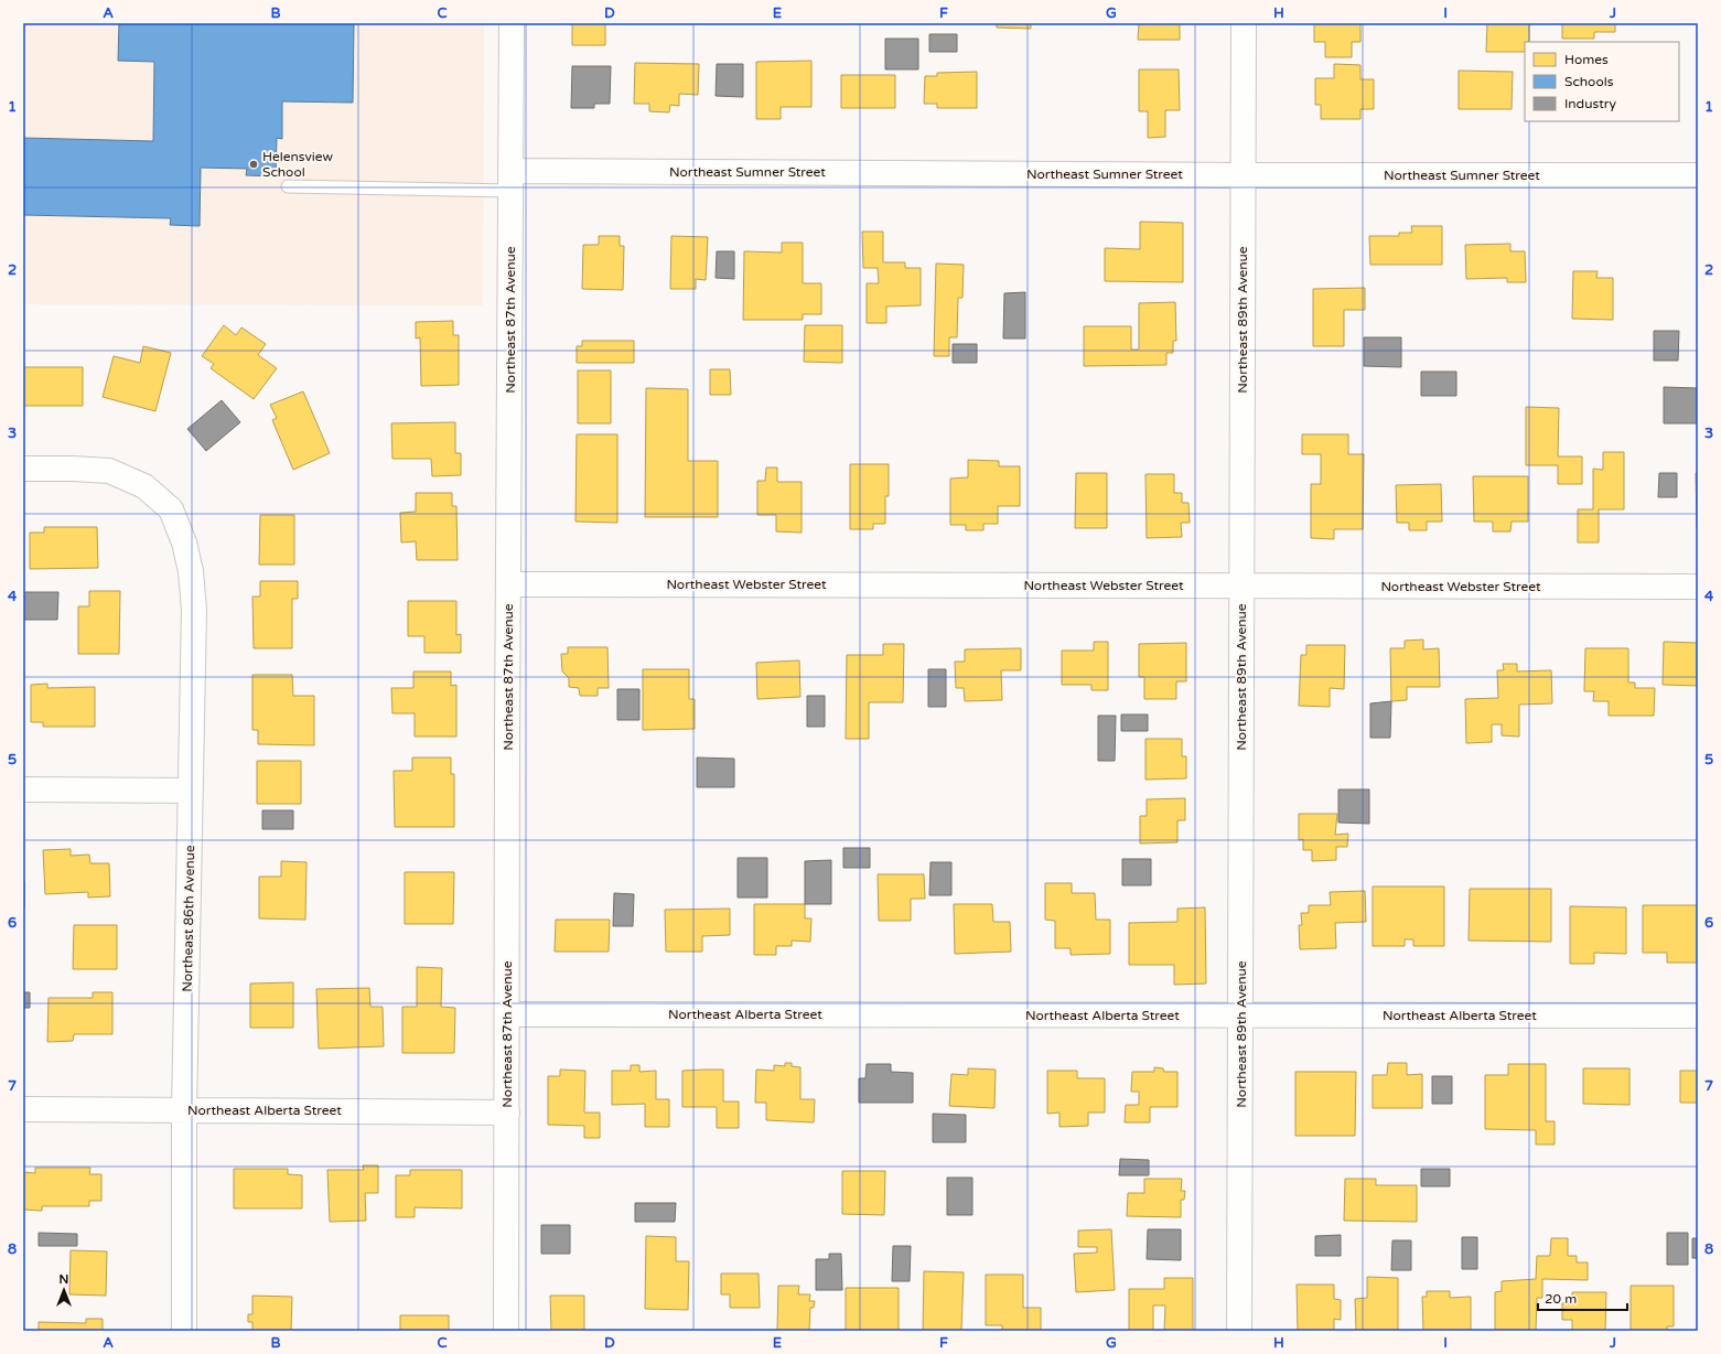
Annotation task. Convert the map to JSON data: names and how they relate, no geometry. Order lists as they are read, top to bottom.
{
  "streets": {
    "street": [
      "Northeast Sumner Street",
      "Northeast 87th Avenue",
      "Northeast 89th Avenue",
      "Northeast Webster Street",
      "Northeast 86th Avenue",
      "Northeast Alberta Street"
    ]
  },
  "crossings": [
    ["Northeast Sumner Street", "Northeast 87th Avenue"],
    ["Northeast Sumner Street", "Northeast 89th Avenue"],
    ["Northeast 87th Avenue", "Northeast Webster Street"],
    ["Northeast 87th Avenue", "Northeast Alberta Street"],
    ["Northeast 89th Avenue", "Northeast Webster Street"],
    ["Northeast 89th Avenue", "Northeast Alberta Street"],
    ["Northeast 86th Avenue", "Northeast Alberta Street"]
  ],
  "places": ["Helensview School"],
  "legend": ["Homes", "Schools", "Industry"],
  "scale_bar": "20 m",
  "north": "top",
  "grid": {
    "columns": [
      "A",
      "B",
      "C",
      "D",
      "E",
      "F",
      "G",
      "H",
      "I",
      "J"
    ],
    "rows": [
      "1",
      "2",
      "3",
      "4",
      "5",
      "6",
      "7",
      "8"
    ]
  }
}
